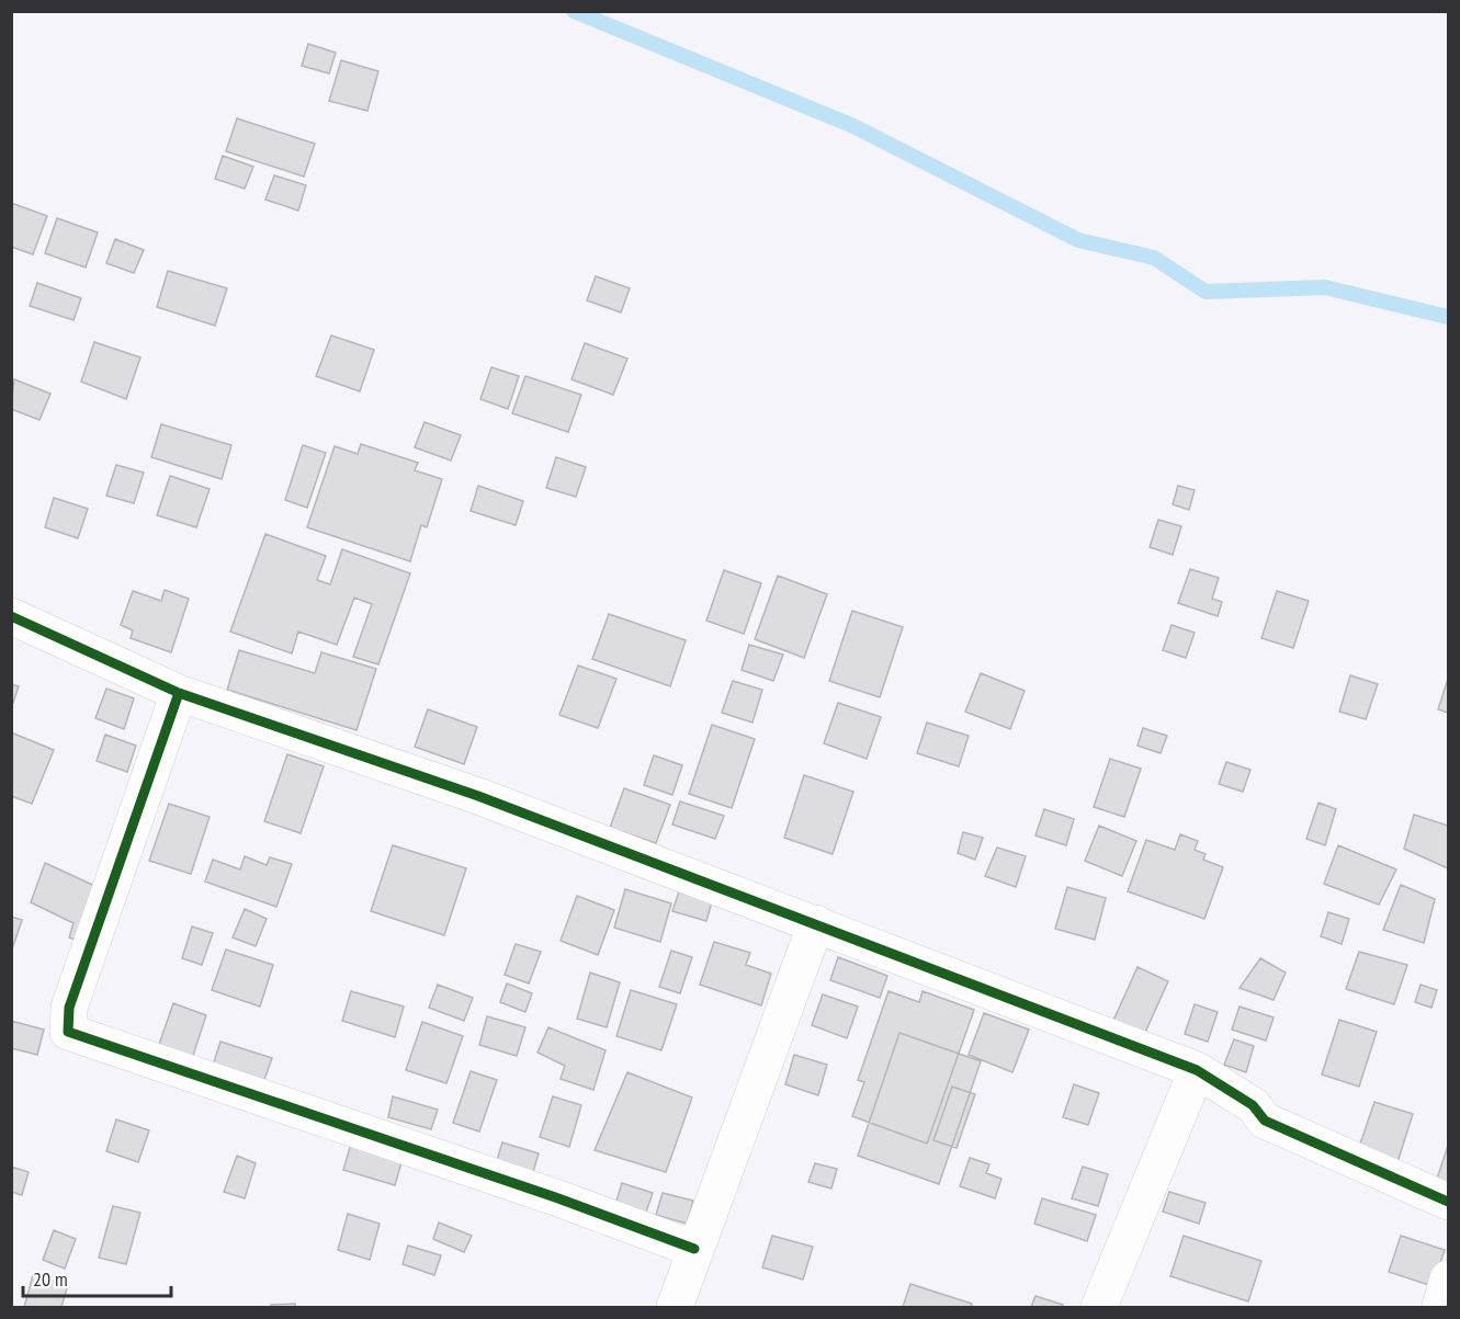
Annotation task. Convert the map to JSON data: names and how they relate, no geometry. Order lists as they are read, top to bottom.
{
  "scale_bar": "20 m"
}
